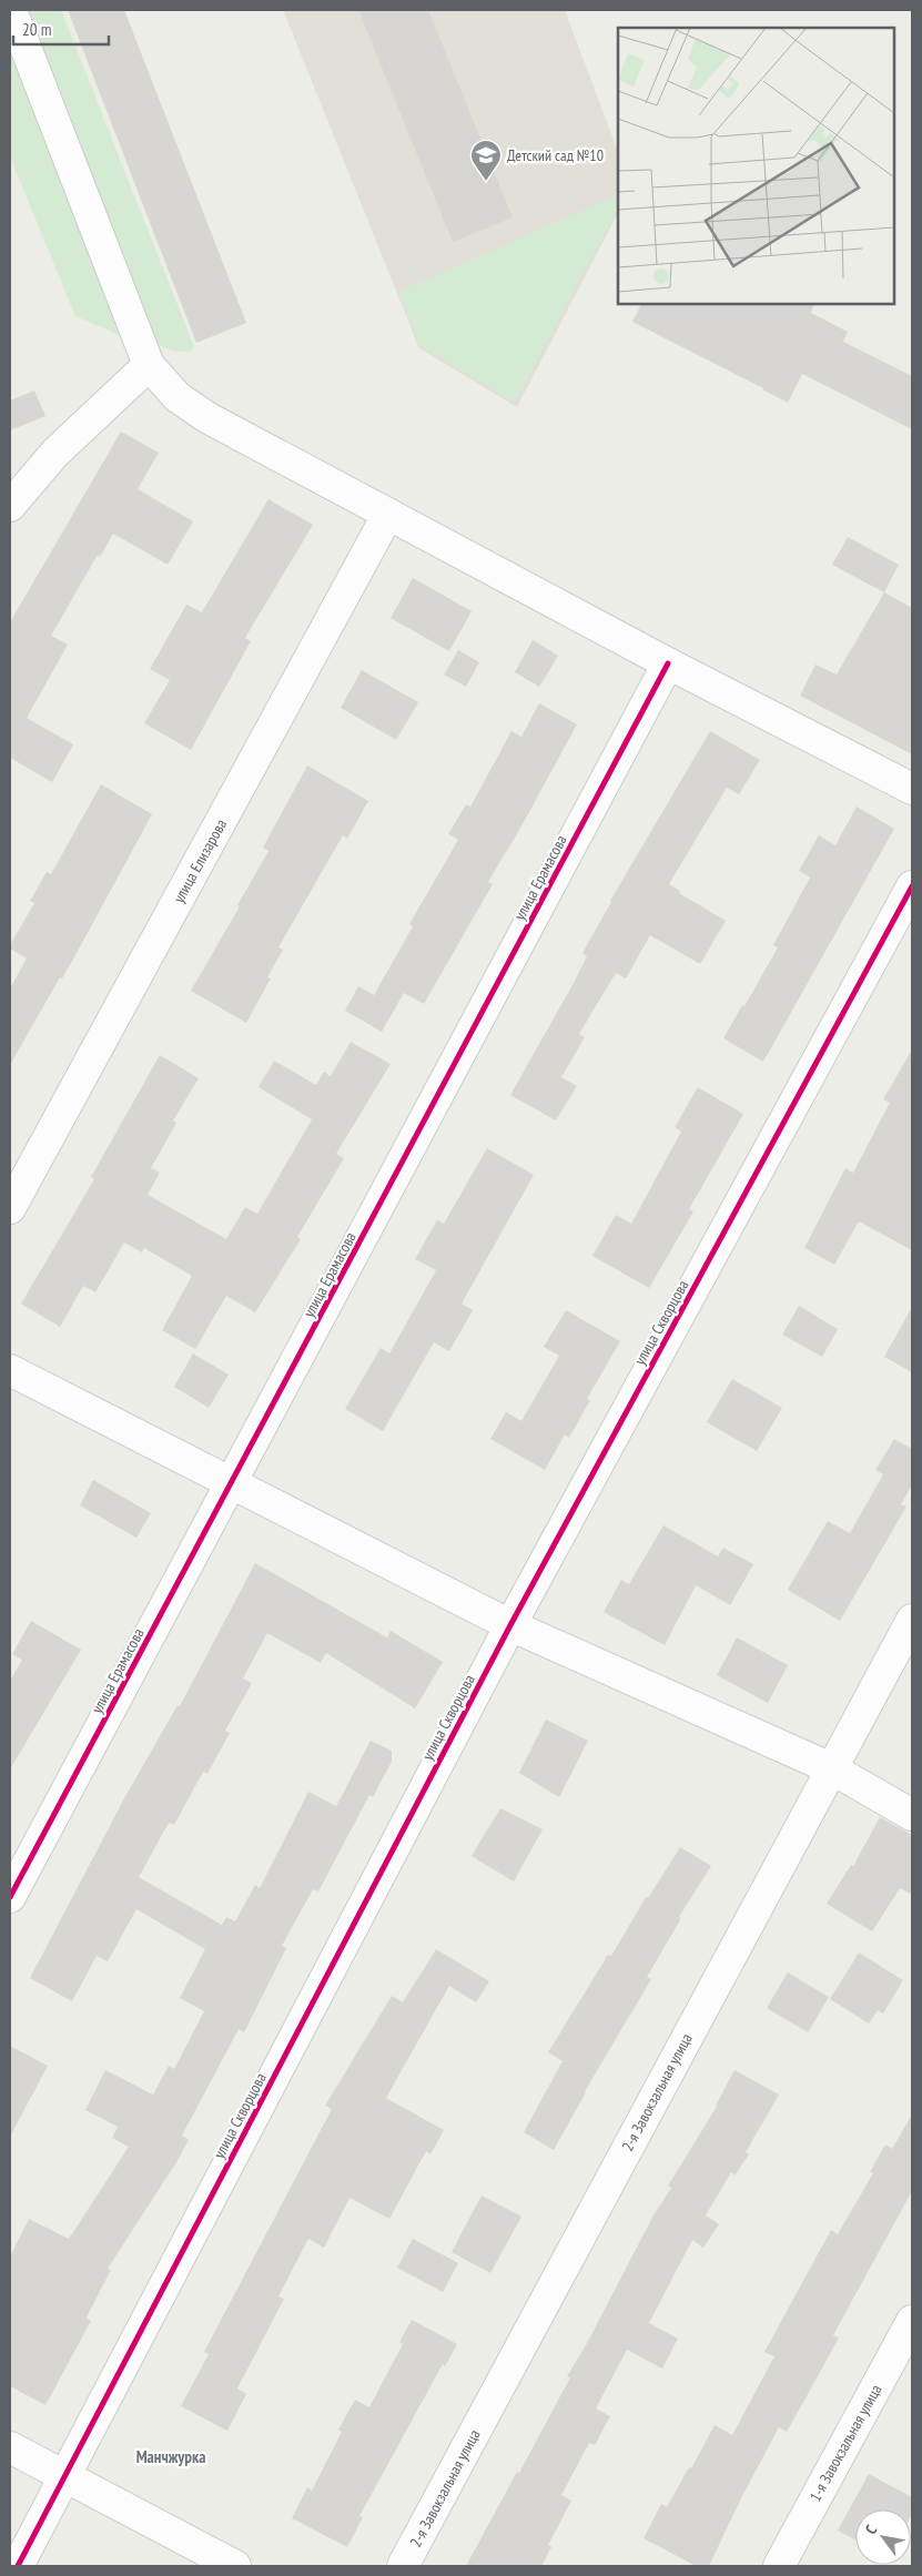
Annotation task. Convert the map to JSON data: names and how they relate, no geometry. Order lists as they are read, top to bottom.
{
  "streets": {
    "street": [
      "улица Елизарова",
      "улица Ерамасова",
      "улица Скворцова",
      "2-я Завокзальная улица",
      "1-я Завокзальная улица"
    ]
  },
  "districts": ["Манчжурка"],
  "places": {
    "school or university": ["Детский сад №10"]
  },
  "scale_bar": "20 m",
  "north": "top left"
}
